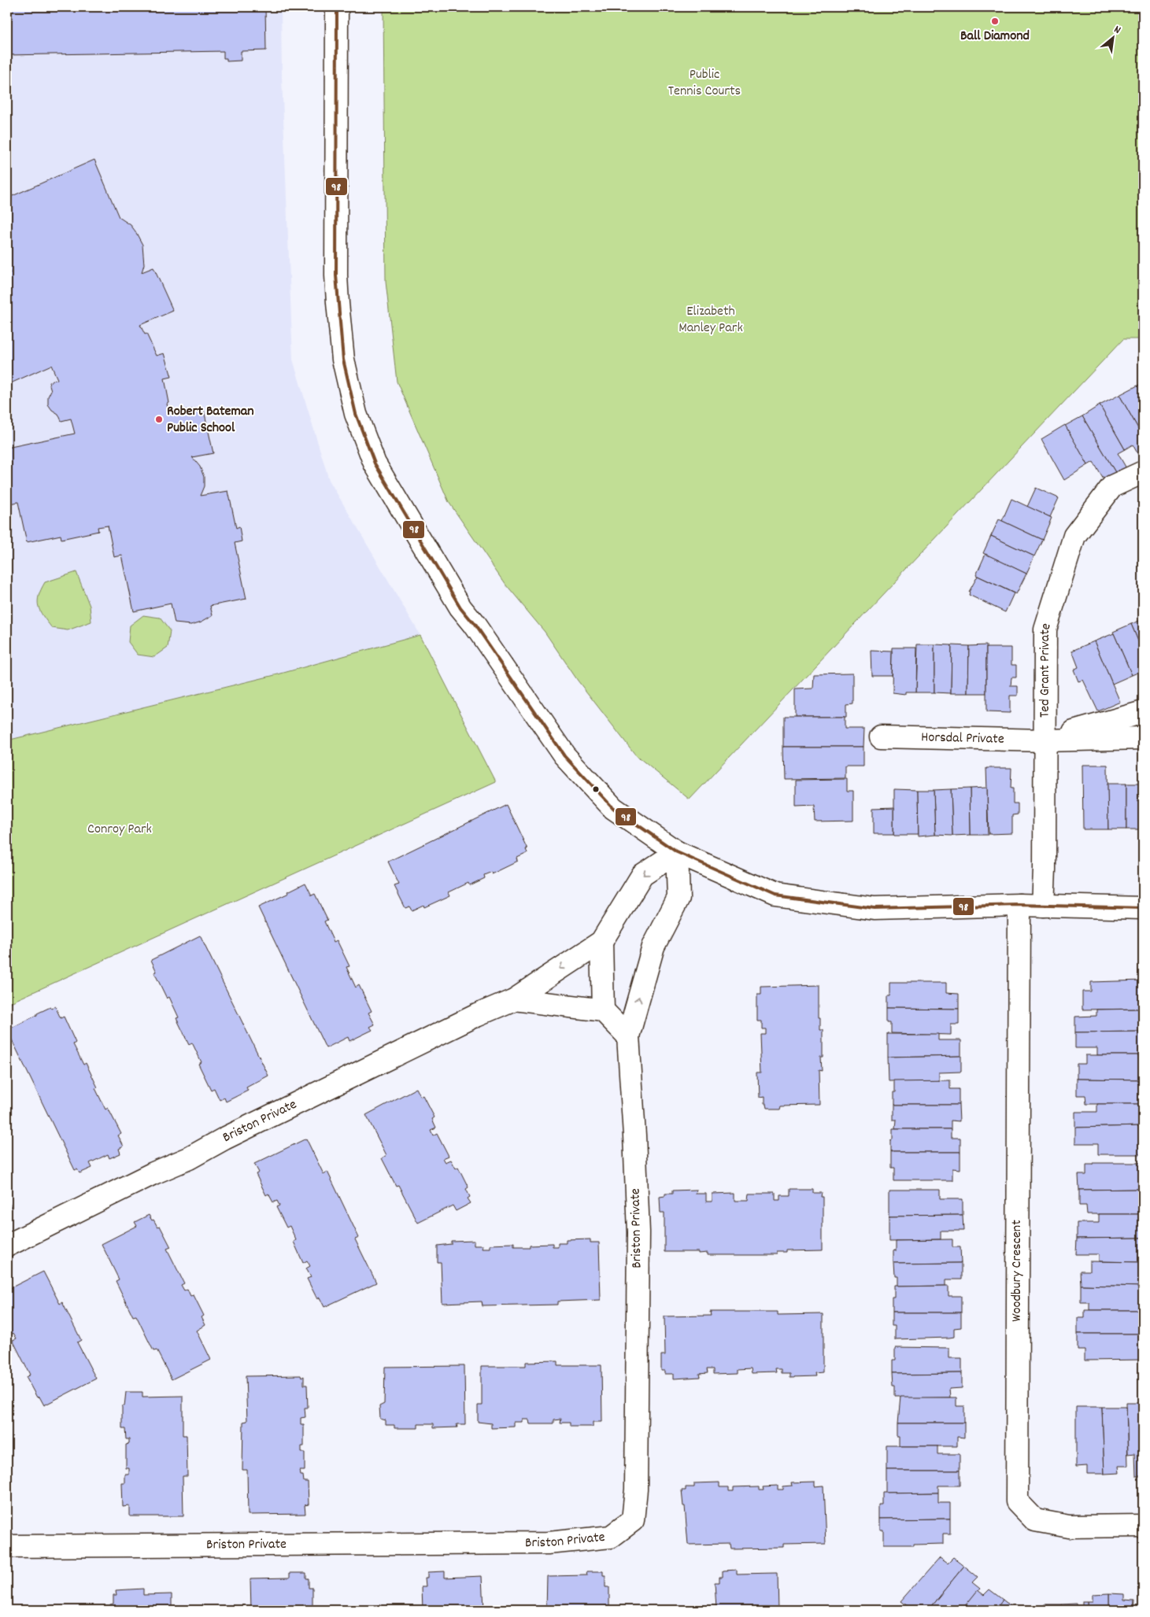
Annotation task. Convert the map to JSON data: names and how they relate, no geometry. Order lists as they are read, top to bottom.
{
  "streets": {
    "street": [
      "Ted Grant Private",
      "Horsdal Private",
      "Briston Private",
      "Woodbury Crescent"
    ]
  },
  "crossings": [
    ["Ted Grant Private", "Horsdal Private"]
  ],
  "parks": ["Public Tennis Courts", "Elizabeth Manley Park", "Conroy Park"],
  "places": ["Ball Diamond", "Robert Bateman Public School"],
  "lines": ["transit line 98"],
  "north": "top right"
}
